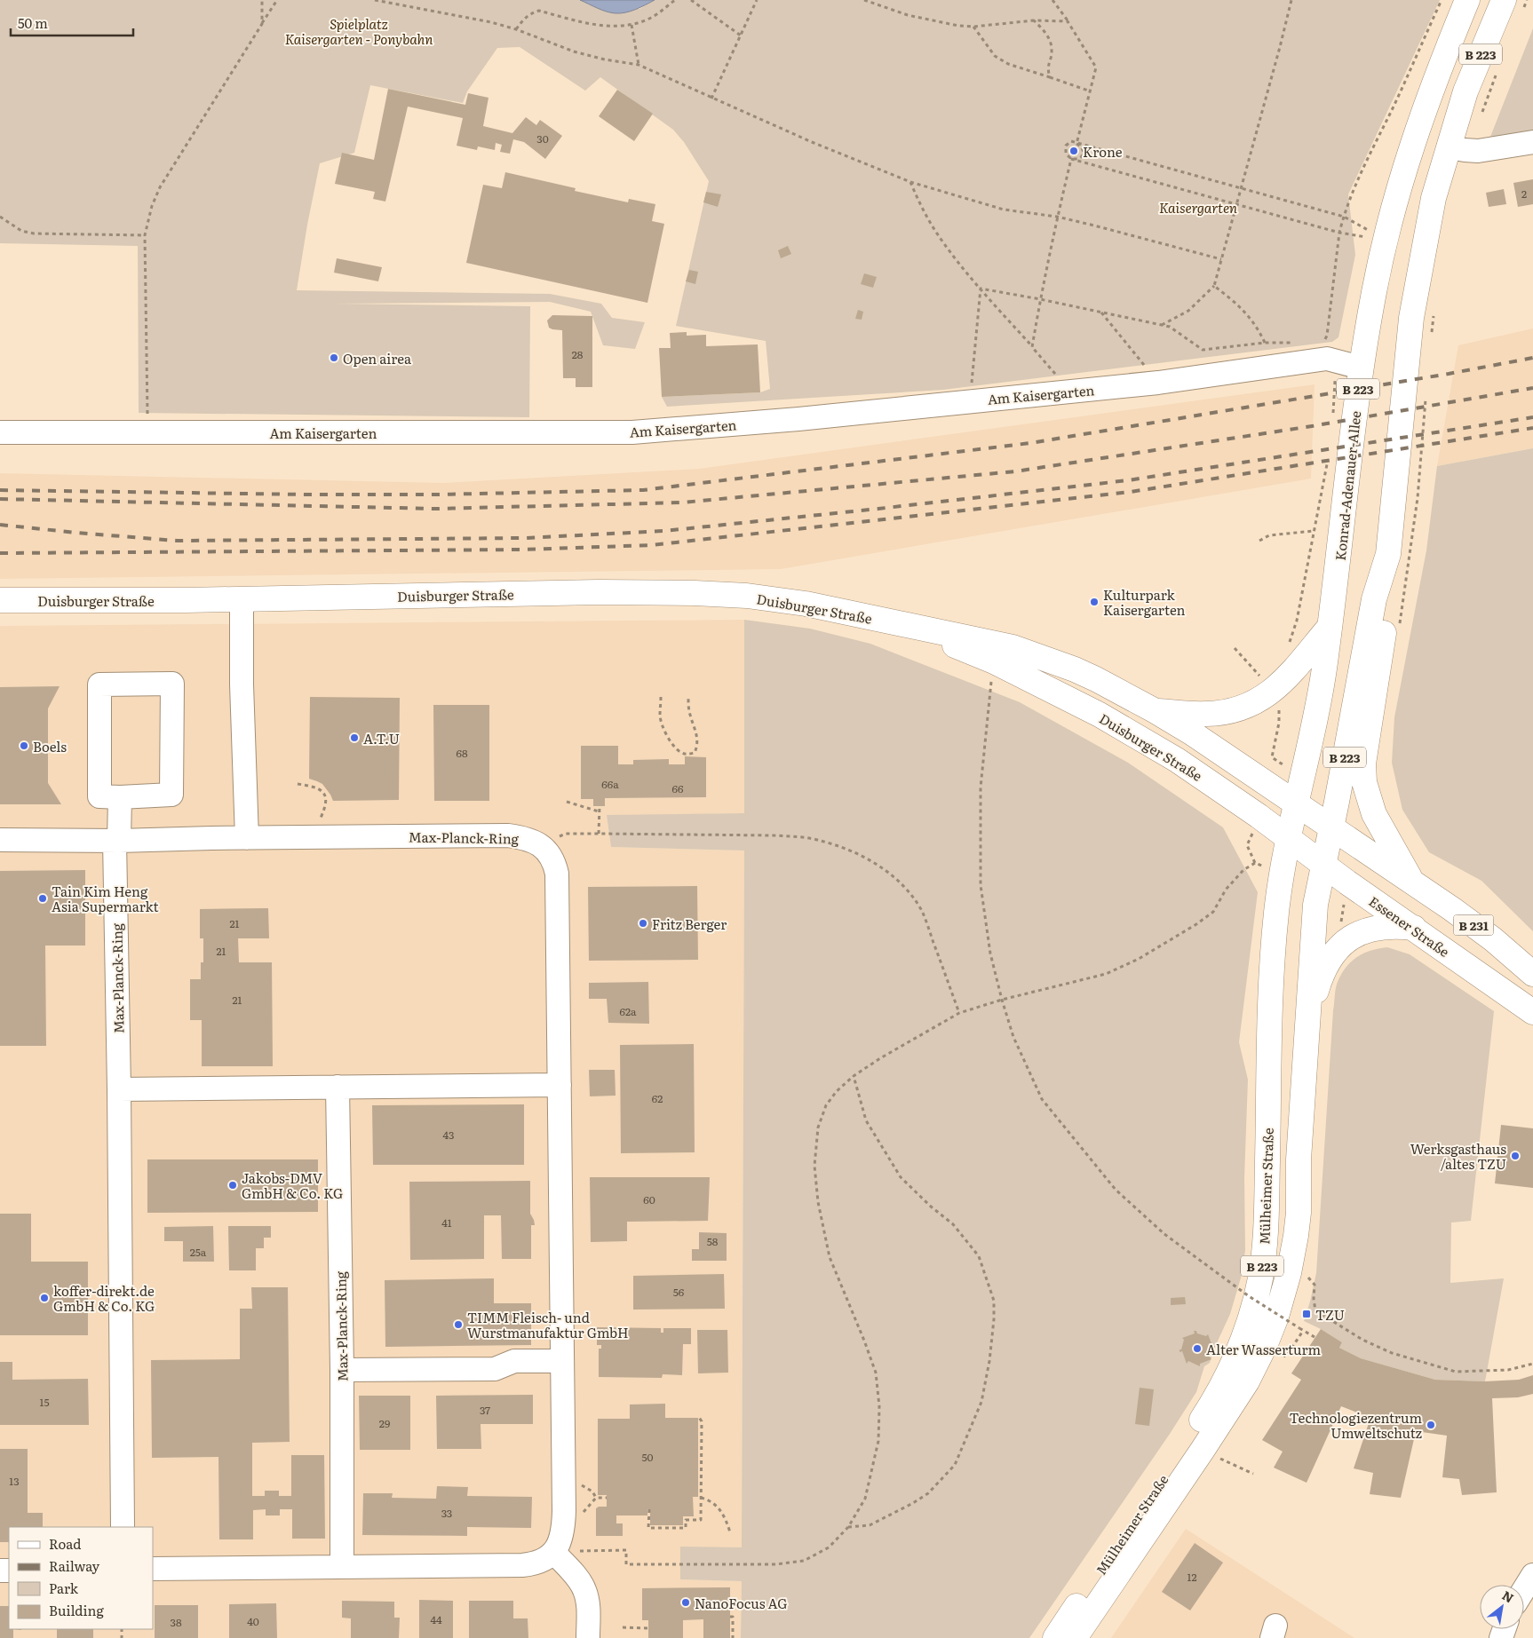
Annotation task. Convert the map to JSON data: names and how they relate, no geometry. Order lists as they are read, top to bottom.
{
  "streets": {
    "main road": [
      "B 223",
      "Konrad-Adenauer-Allee",
      "Duisburger Straße",
      "B 231",
      "Essener Straße",
      "Mülheimer Straße"
    ],
    "street": ["Am Kaisergarten", "Max-Planck-Ring"]
  },
  "crossings": [
    ["B 223", "B 231"],
    ["B 223", "Essener Straße"],
    ["B 223", "Mülheimer Straße"],
    ["Am Kaisergarten", "Konrad-Adenauer-Allee"],
    ["Konrad-Adenauer-Allee", "Duisburger Straße"],
    ["Konrad-Adenauer-Allee", "B 231"],
    ["Konrad-Adenauer-Allee", "Essener Straße"],
    ["Konrad-Adenauer-Allee", "Mülheimer Straße"],
    ["Duisburger Straße", "B 231"],
    ["Duisburger Straße", "Essener Straße"],
    ["Duisburger Straße", "Mülheimer Straße"],
    ["Essener Straße", "Mülheimer Straße"]
  ],
  "parks": ["Spielplatz Kaisergarten - Ponybahn", "Kaisergarten"],
  "places": {
    "other": [
      "Krone",
      "Open airea",
      "Kulturpark Kaisergarten",
      "A.T.U",
      "Boels",
      "Tain Kim Heng Asia Supermarkt",
      "Fritz Berger",
      "Werksgasthaus /altes TZU",
      "Jakobs-DMV GmbH & Co. KG",
      "koffer-direkt.de GmbH & Co. KG",
      "TIMM Fleisch- und Wurstmanufaktur GmbH",
      "Alter Wasserturm",
      "Technologiezentrum Umweltschutz",
      "NanoFocus AG"
    ],
    "transit": ["TZU"]
  },
  "house_numbers": [
    "30",
    "2",
    "28",
    "68",
    "66a",
    "66",
    "21",
    "21",
    "21",
    "62a",
    "62",
    "43",
    "60",
    "41",
    "58",
    "25a",
    "56",
    "15",
    "37",
    "29",
    "50",
    "13",
    "33",
    "12",
    "44",
    "40",
    "38"
  ],
  "legend": [
    "Road",
    "Railway",
    "Park",
    "Building"
  ],
  "scale_bar": "50 m",
  "north": "top right"
}
